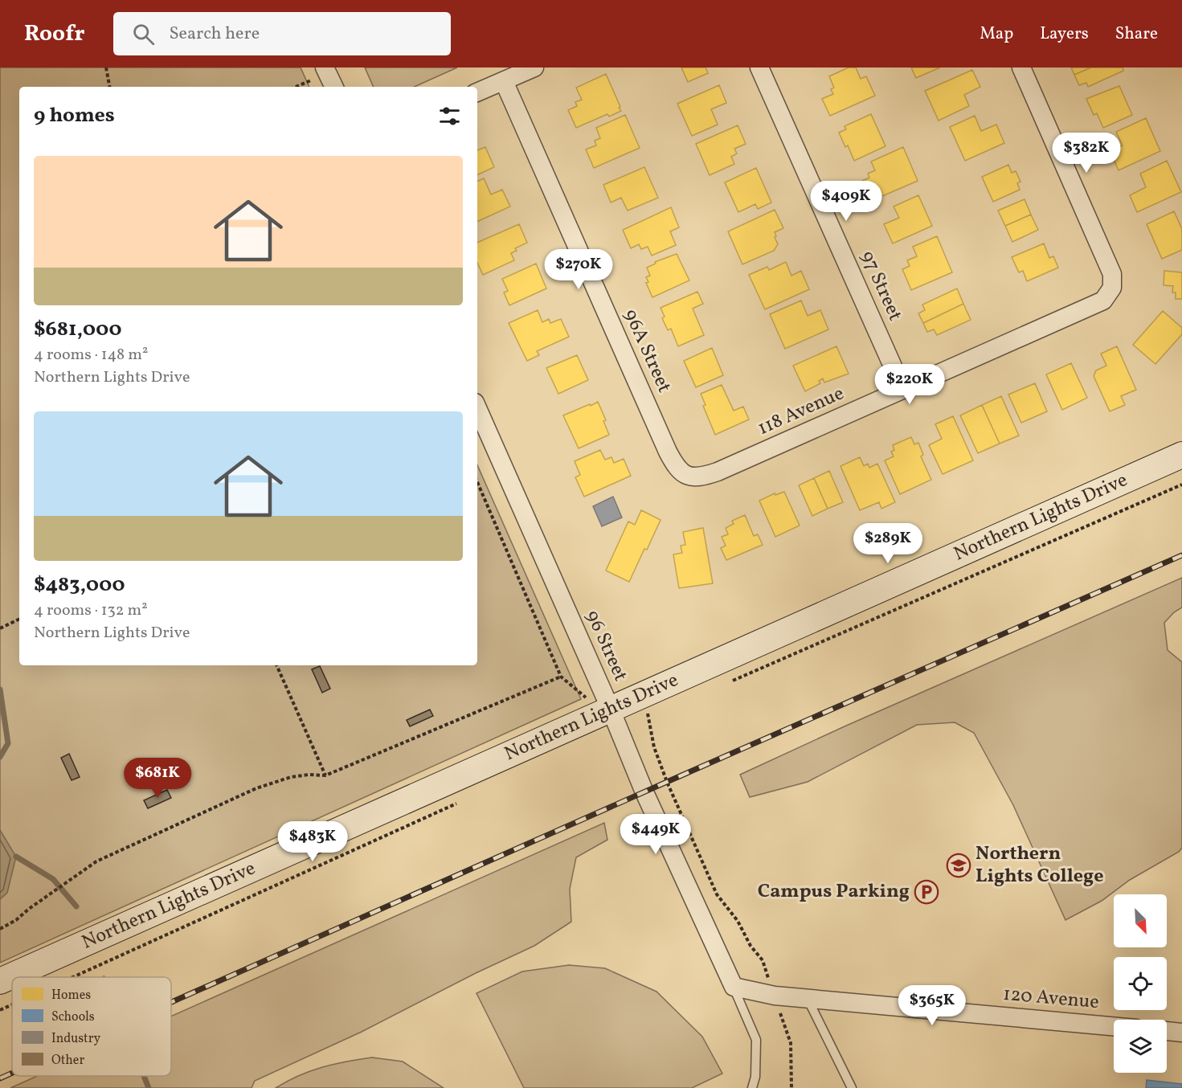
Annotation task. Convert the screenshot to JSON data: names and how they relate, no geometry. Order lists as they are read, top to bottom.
{
  "streets": {
    "main road": ["Northern Lights Drive"],
    "street": [
      "97 Street",
      "96A Street",
      "118 Avenue",
      "96 Street",
      "120 Avenue"
    ]
  },
  "crossings": [
    ["97 Street", "118 Avenue"],
    ["96A Street", "118 Avenue"],
    ["Northern Lights Drive", "96 Street"],
    ["96 Street", "120 Avenue"]
  ],
  "places": {
    "school or university": ["Northern Lights College"],
    "parking": ["Campus Parking"]
  },
  "legend": [
    "Homes",
    "Schools",
    "Industry",
    "Other"
  ],
  "north": "bottom right",
  "page": {
    "header": "Roofr",
    "search": "Search here",
    "nav": ["Map", "Layers", "Share"],
    "heading": "9 homes",
    "price": [
      "$382K",
      "$409K",
      "$270K",
      "$220K",
      "$289K",
      "$681K",
      "$449K",
      "$483K",
      "$365K"
    ],
    "list": [
      {
        "name": "$681,000",
        "note": "4 rooms · 148 m² · Northern Lights Drive"
      },
      {
        "name": "$483,000",
        "note": "4 rooms · 132 m² · Northern Lights Drive"
      }
    ]
  }
}
